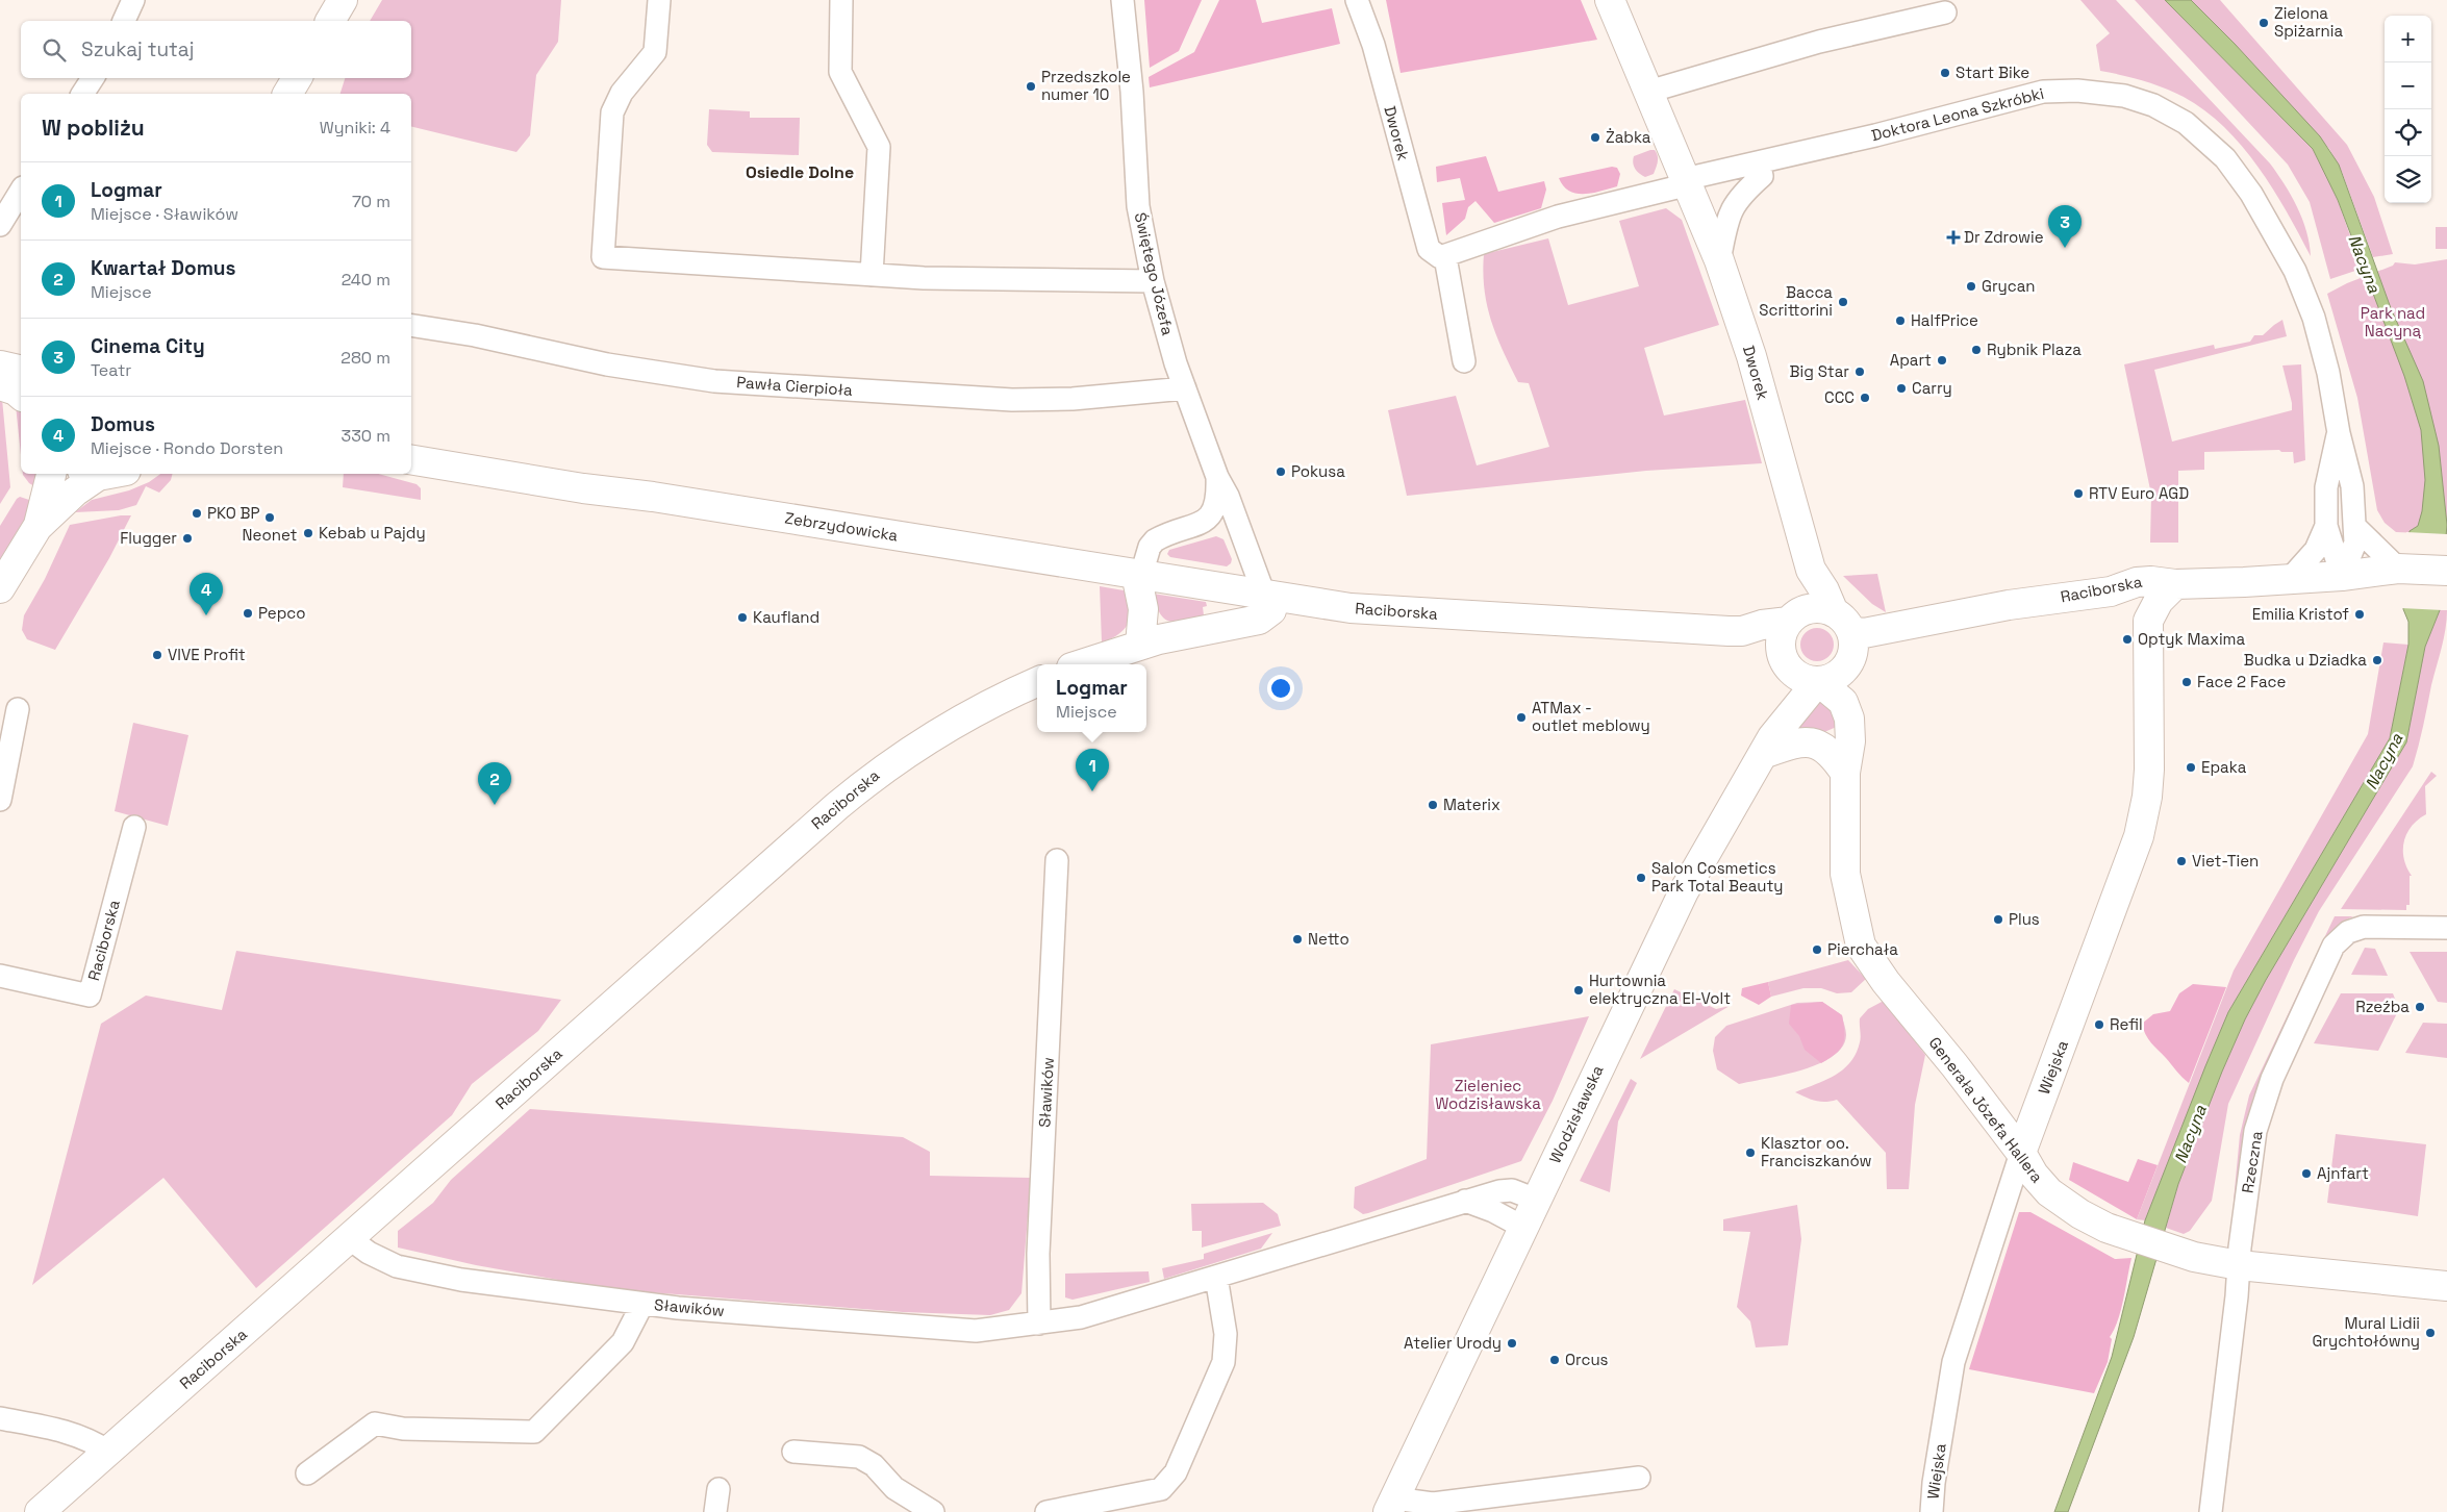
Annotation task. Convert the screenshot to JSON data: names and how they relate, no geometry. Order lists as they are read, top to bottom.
{
  "streets": {
    "street": [
      "Doktora Leona Szkróbki",
      "Dworek",
      "Świętego Józefa",
      "Pawła Cierpioła",
      "Zebrzydowicka",
      "Raciborska",
      "Wiejska",
      "Sławików",
      "Generała Józefa Hallera",
      "Wodzisławska",
      "Rzeczna"
    ]
  },
  "crossings": [
    ["Doktora Leona Szkróbki", "Dworek"],
    ["Doktora Leona Szkróbki", "Raciborska"],
    ["Dworek", "Raciborska"],
    ["Dworek", "Generała Józefa Hallera"],
    ["Dworek", "Wodzisławska"],
    ["Świętego Józefa", "Pawła Cierpioła"],
    ["Świętego Józefa", "Zebrzydowicka"],
    ["Świętego Józefa", "Raciborska"],
    ["Zebrzydowicka", "Raciborska"],
    ["Raciborska", "Sławików"],
    ["Raciborska", "Generała Józefa Hallera"],
    ["Raciborska", "Wodzisławska"],
    ["Wiejska", "Generała Józefa Hallera"],
    ["Sławików", "Wodzisławska"],
    ["Generała Józefa Hallera", "Wodzisławska"],
    ["Generała Józefa Hallera", "Rzeczna"]
  ],
  "districts": ["Osiedle Dolne"],
  "water": ["Nacyna"],
  "parks": ["Park nad Nacyną", "Zieleniec Wodzisławska"],
  "places": {
    "other": [
      "Zielona Spiżarnia",
      "Start Bike",
      "Przedszkole numer 10",
      "Żabka",
      "Grycan",
      "Bacca Scrittorini",
      "HalfPrice",
      "Rybnik Plaza",
      "Apart",
      "Big Star",
      "Carry",
      "CCC",
      "Pokusa",
      "RTV Euro AGD",
      "PKO BP",
      "Neonet",
      "Kebab u Pajdy",
      "Flugger",
      "Pepco",
      "Emilia Kristof",
      "Kaufland",
      "Optyk Maxima",
      "VIVE Profit",
      "Budka u Dziadka",
      "Face 2 Face",
      "ATMax - outlet meblowy",
      "Epaka",
      "Materix",
      "Viet-Tien",
      "Salon Cosmetics Park Total Beauty",
      "Plus",
      "Netto",
      "Pierchała",
      "Hurtownia elektryczna El‐Volt",
      "Rzeźba",
      "Refil",
      "Klasztor oo. Franciszkanów",
      "Ajnfart",
      "Mural Lidii Grychtołówny",
      "Atelier Urody",
      "Orcus"
    ],
    "health": ["Dr Zdrowie"]
  },
  "page": {
    "map_buttons": ["+", "−"],
    "search": "Szukaj tutaj",
    "heading": ["W pobliżu", "Wyniki: 4"],
    "list": [
      {
        "mark": "1",
        "name": "Logmar",
        "note": "Miejsce · Sławików",
        "value": "70 m"
      },
      {
        "mark": "2",
        "name": "Kwartał Domus",
        "note": "Miejsce",
        "value": "240 m"
      },
      {
        "mark": "3",
        "name": "Cinema City",
        "note": "Teatr",
        "value": "280 m"
      },
      {
        "mark": "4",
        "name": "Domus",
        "note": "Miejsce · Rondo Dorsten",
        "value": "330 m"
      }
    ],
    "pins": [
      "3",
      "4",
      "1",
      "2"
    ],
    "popup": ["Logmar", "Miejsce"]
  }
}
